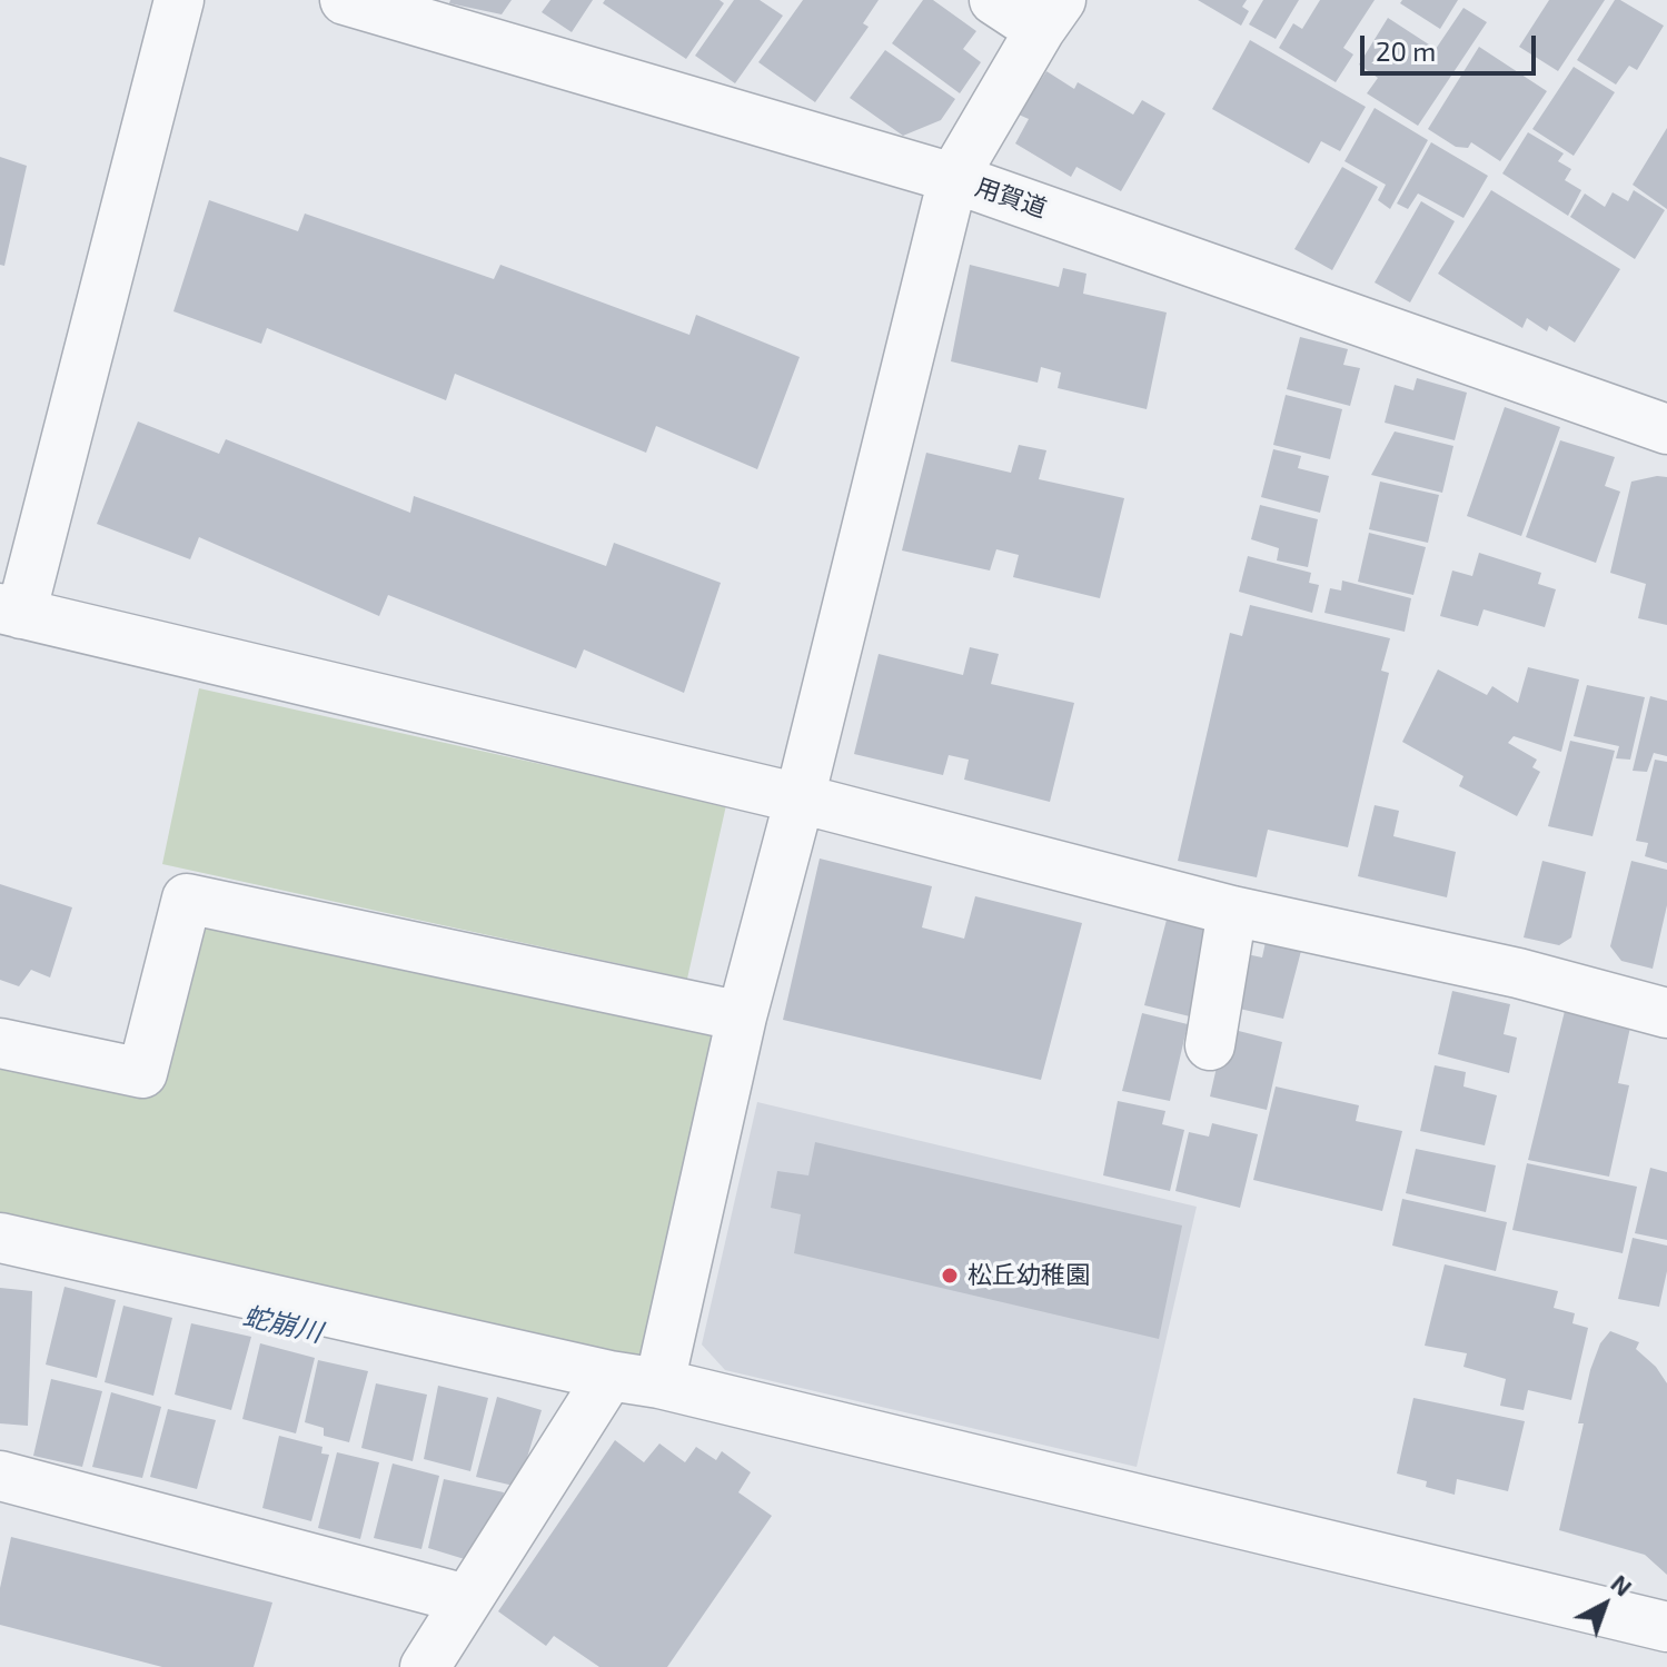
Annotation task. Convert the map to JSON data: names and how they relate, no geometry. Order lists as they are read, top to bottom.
{
  "streets": {
    "street": ["用賀道"]
  },
  "water": ["蛇崩川"],
  "places": ["松丘幼稚園"],
  "scale_bar": "20 m",
  "north": "top right"
}
